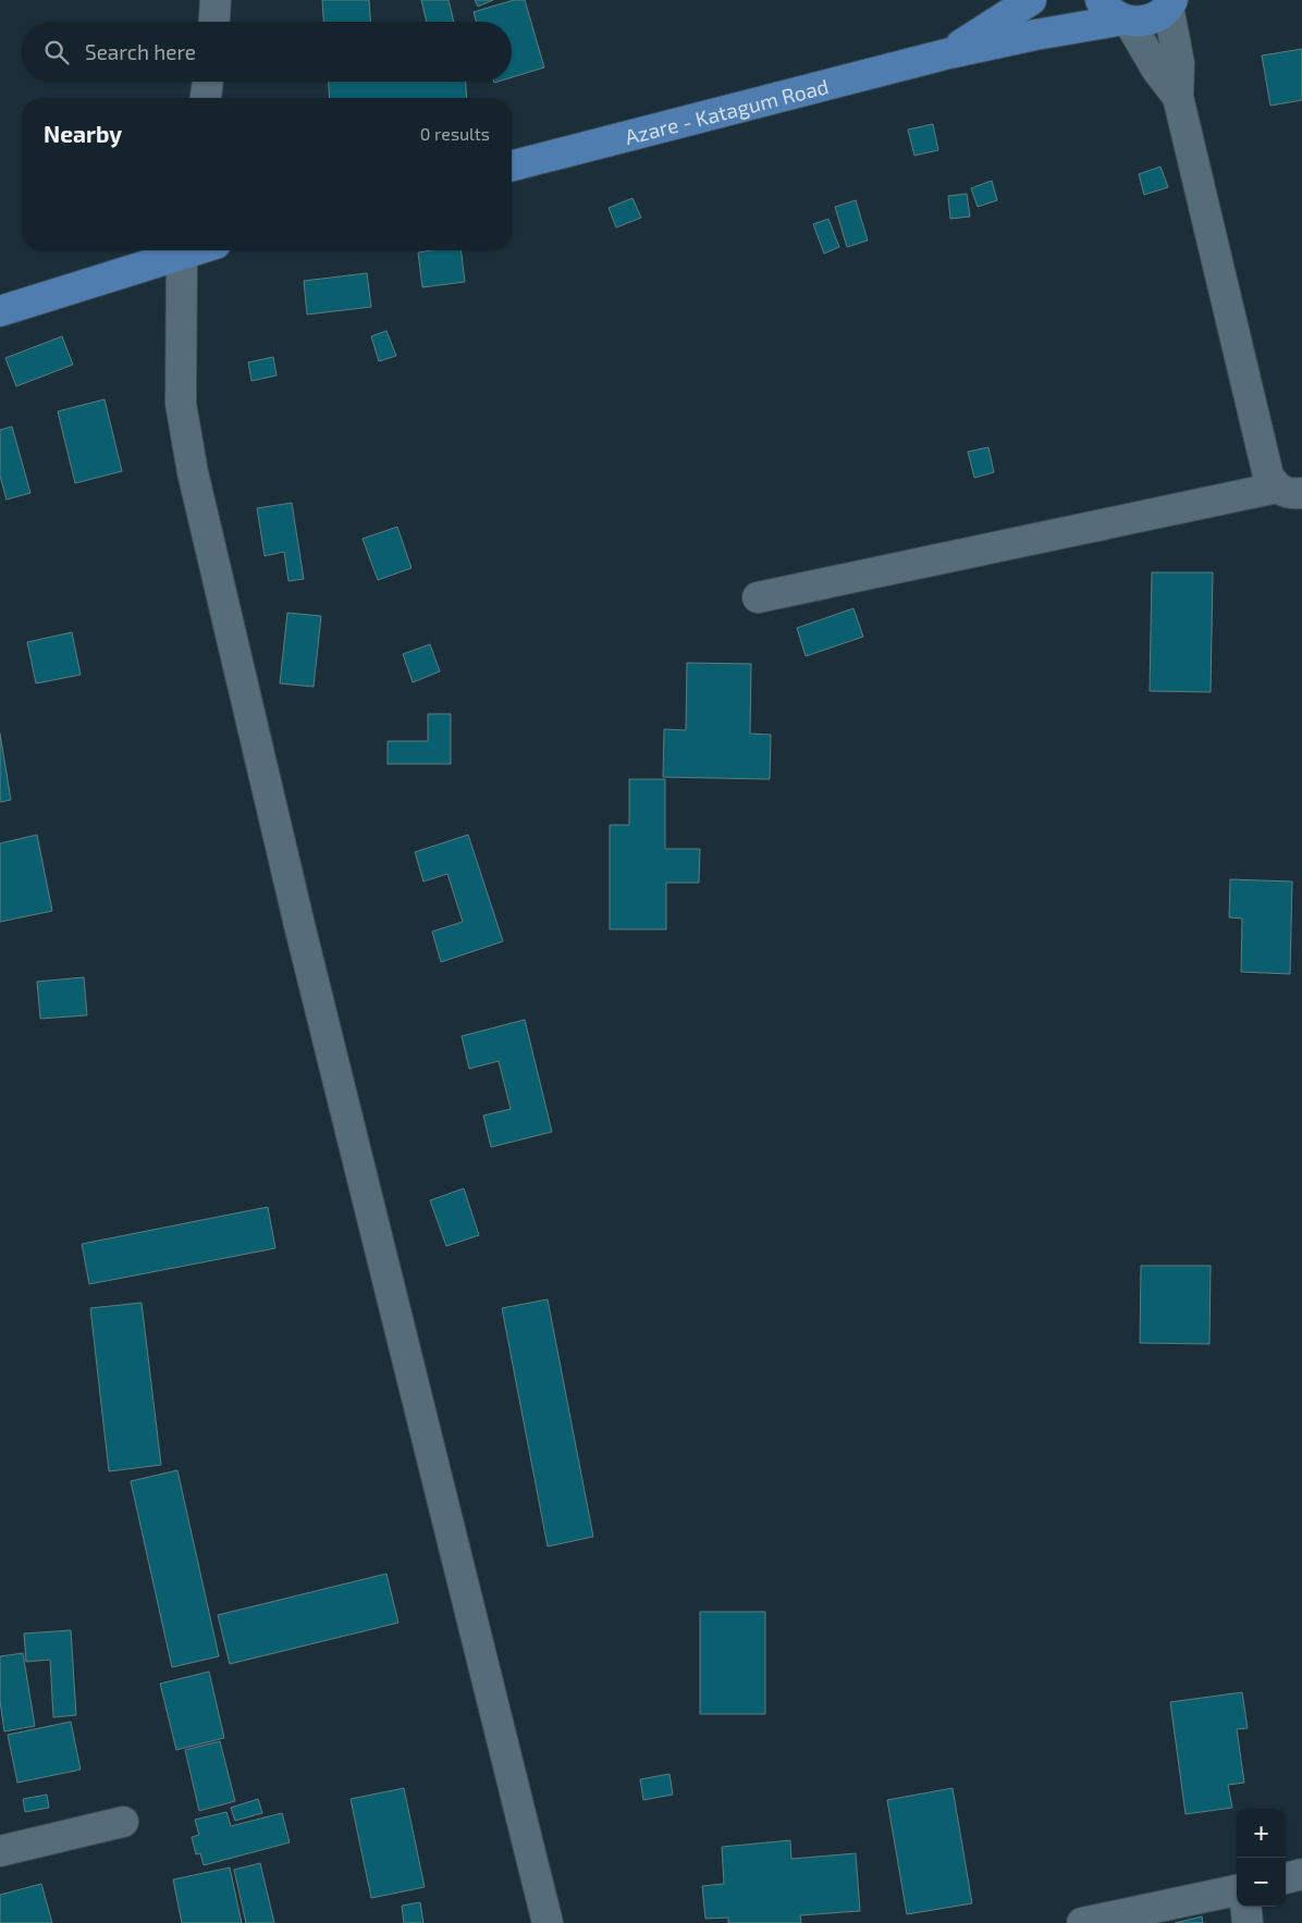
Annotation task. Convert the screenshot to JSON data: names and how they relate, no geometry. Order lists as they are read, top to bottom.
{
  "streets": {
    "main road": ["Azare - Katagum Road"]
  },
  "page": {
    "search": "Search here",
    "heading": ["Nearby", "0 results"],
    "map_buttons": ["+", "−"]
  }
}
